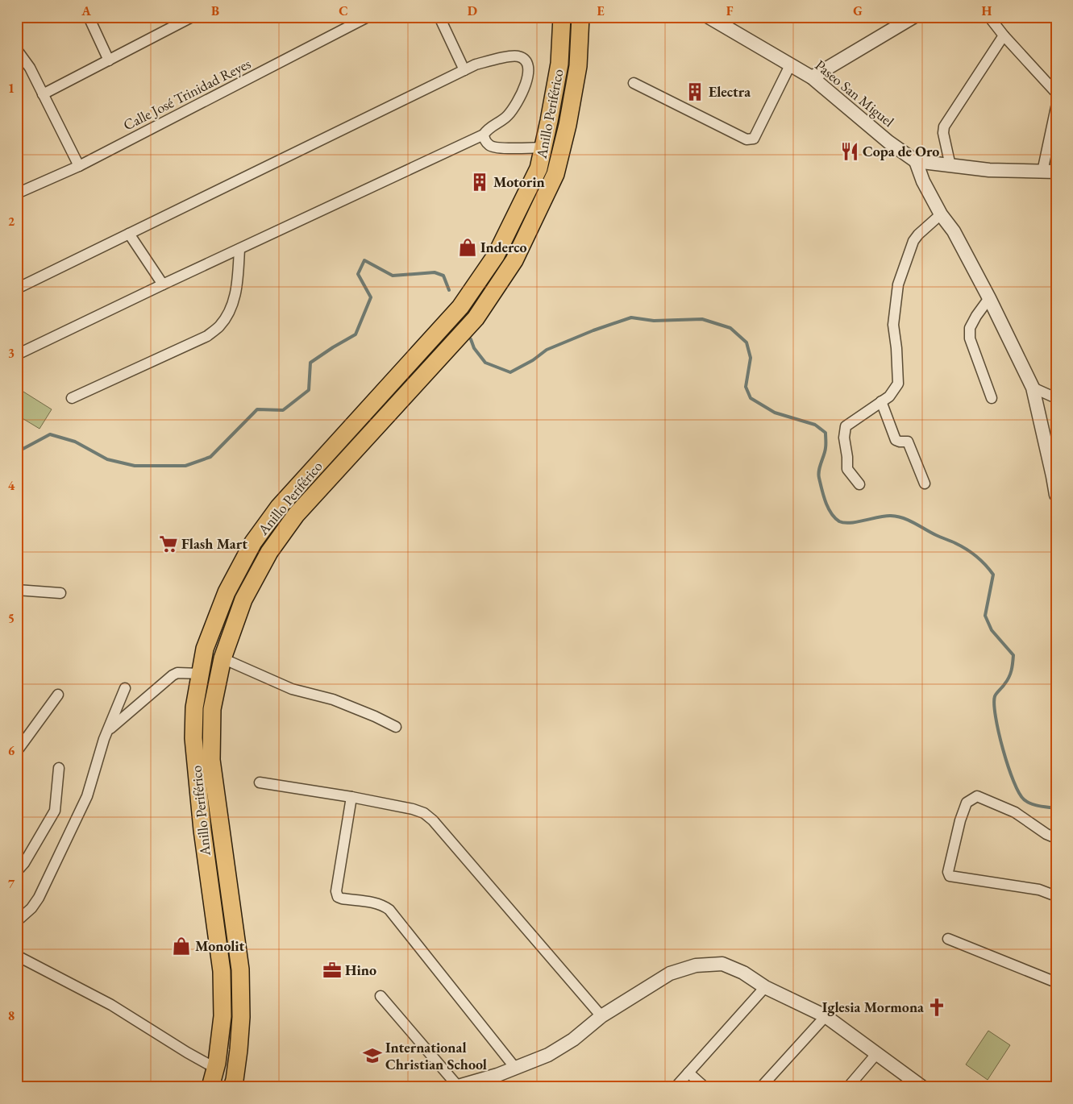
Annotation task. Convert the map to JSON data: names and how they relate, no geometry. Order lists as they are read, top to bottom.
{
  "streets": {
    "highway": ["Anillo Periférico"],
    "street": ["Paseo San Miguel", "Calle José Trinidad Reyes"]
  },
  "places": {
    "building": ["Electra", "Motorin"],
    "restaurant": ["Copa de Oro"],
    "shop": ["Inderco", "Monolit"],
    "supermarket": ["Flash Mart"],
    "office": ["Hino"],
    "church": ["Iglesia Mormona"],
    "school or university": ["International Christian School"]
  },
  "grid": {
    "columns": [
      "A",
      "B",
      "C",
      "D",
      "E",
      "F",
      "G",
      "H"
    ],
    "rows": [
      "1",
      "2",
      "3",
      "4",
      "5",
      "6",
      "7",
      "8"
    ]
  }
}
